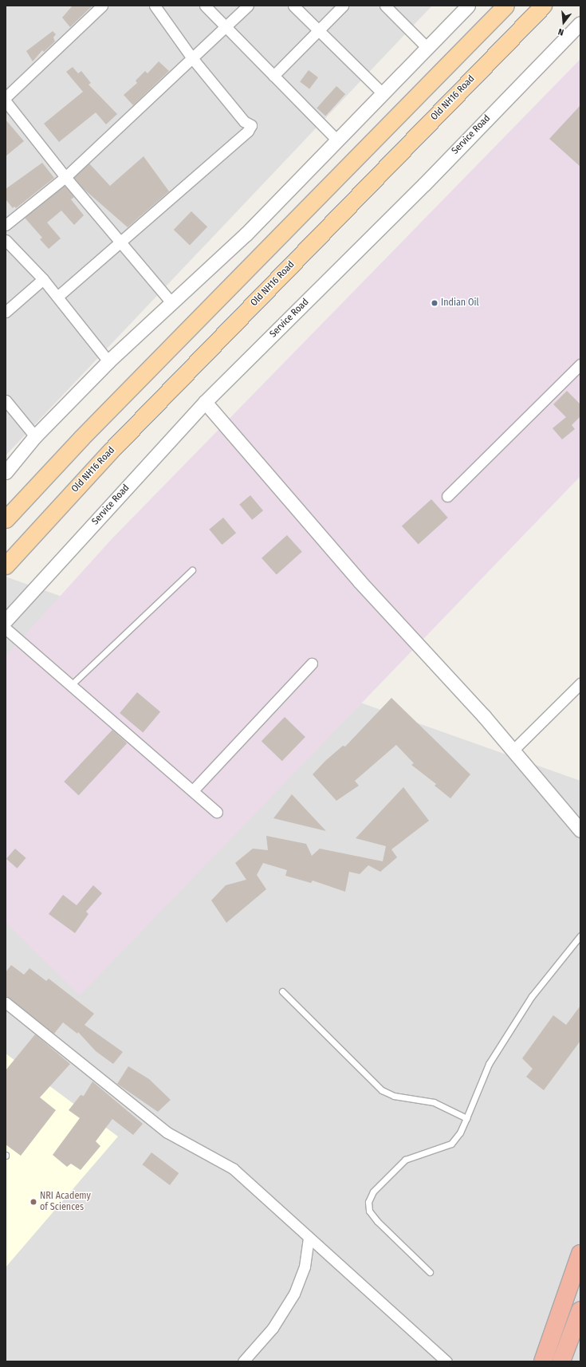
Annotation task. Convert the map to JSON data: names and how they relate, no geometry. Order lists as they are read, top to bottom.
{
  "streets": {
    "main road": ["Old NH16 Road"],
    "street": ["Service Road"]
  },
  "places": ["Indian Oil", "NRI Academy of Sciences"],
  "north": "bottom"
}
